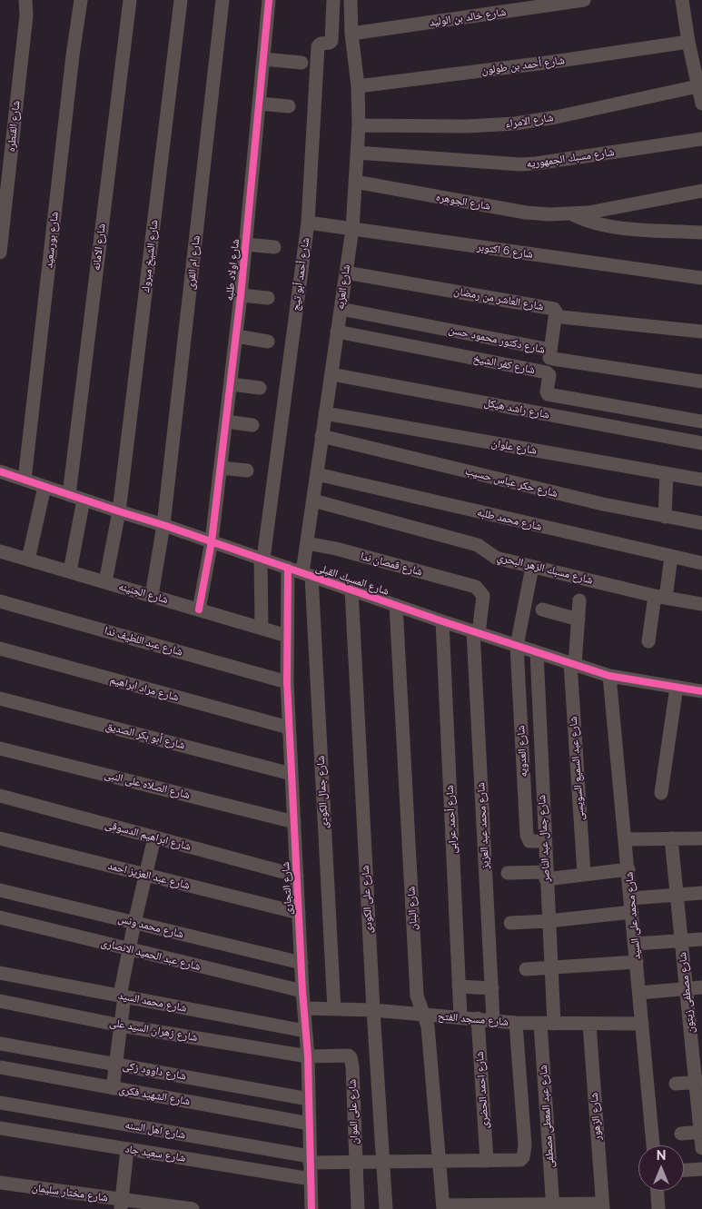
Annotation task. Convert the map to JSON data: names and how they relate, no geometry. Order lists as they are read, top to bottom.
{
  "streets": {
    "street": [
      "شارع خالد بن الوليد",
      "شارع أحمد بن طولون",
      "شارع الامراء",
      "شارع القنطره",
      "شارع مسبك الجمهوريه",
      "شارع الجوهره",
      "شارع بورسعيد",
      "شارع الامانه",
      "شارع 6 اكتوبر",
      "شارع الشيخ مبروك",
      "شارع ام القرى",
      "شارع اولاد طلبه",
      "شارع أحمد أبو تيج",
      "شارع العزبه",
      "شارع العاشر من رمضان",
      "شارع دكتور محمود حسن",
      "شارع كفر الشيخ",
      "شارع راشد هيكل",
      "شارع علوان",
      "شارع حكر عباس حسيب",
      "شارع محمد طلبه",
      "شارع قمصان ندا",
      "شارع مسبك الزهر البحري",
      "شارع المسبك القبلى",
      "شارع الجنينه",
      "شارع عبد اللطيف ندا",
      "شارع مراد ابراهيم",
      "شارع أبو بكر الصديق",
      "شارع العدويه",
      "شارع عبد السميع السويسى",
      "شارع الصلاه على النبى",
      "شارع جمال الكودى",
      "شارع أحمد عرابى",
      "شارع محمد عبد العزيز",
      "شارع ابراهيم الدسوقى",
      "شارع جمال عبد الناصر",
      "شارع عبد العزيز احمد",
      "شارع التجارى",
      "شارع على الكودى",
      "شارع البنان",
      "شارع محمد على السيد",
      "شارع محمد ونس",
      "شارع عبد الحميد الانصارى",
      "شارع مصطفى زيتون",
      "شارع محمد السيد",
      "شارع مسجد الفتح",
      "شارع زهران السيد على",
      "شارع داوود زكى",
      "شارع احمد الحضرى",
      "شارع الشهيد فكرى",
      "شارع على الموان",
      "شارع عبد المعطى مصطفى",
      "شارع الزهور",
      "شارع اهل السنه",
      "شارع سعيد جاد",
      "شارع مختار سليمان"
    ]
  },
  "crossings": [
    ["شارع خالد بن الوليد", "شارع العزبه"],
    ["شارع أحمد بن طولون", "شارع العزبه"],
    ["شارع الامراء", "شارع العزبه"],
    ["شارع مسبك الجمهوريه", "شارع العزبه"],
    ["شارع الجوهره", "شارع العزبه"],
    ["شارع بورسعيد", "شارع المسبك القبلى"],
    ["شارع الامانه", "شارع المسبك القبلى"],
    ["شارع 6 اكتوبر", "شارع أحمد أبو تيج"],
    ["شارع 6 اكتوبر", "شارع العزبه"],
    ["شارع الشيخ مبروك", "شارع المسبك القبلى"],
    ["شارع الشيخ مبروك", "شارع الجنينه"],
    ["شارع ام القرى", "شارع المسبك القبلى"],
    ["شارع ام القرى", "شارع الجنينه"],
    ["شارع اولاد طلبه", "شارع المسبك القبلى"],
    ["شارع اولاد طلبه", "شارع الجنينه"],
    ["شارع أحمد أبو تيج", "شارع المسبك القبلى"],
    ["شارع أحمد أبو تيج", "شارع الجنينه"],
    ["شارع العزبه", "شارع العاشر من رمضان"],
    ["شارع العزبه", "شارع دكتور محمود حسن"],
    ["شارع العزبه", "شارع كفر الشيخ"],
    ["شارع العزبه", "شارع راشد هيكل"],
    ["شارع العزبه", "شارع علوان"],
    ["شارع العزبه", "شارع حكر عباس حسيب"],
    ["شارع العزبه", "شارع محمد طلبه"],
    ["شارع العزبه", "شارع قمصان ندا"],
    ["شارع العزبه", "شارع مسبك الزهر البحري"],
    ["شارع العزبه", "شارع المسبك القبلى"],
    ["شارع العزبه", "شارع جمال الكودى"],
    ["شارع قمصان ندا", "شارع محمد عبد العزيز"],
    ["شارع المسبك القبلى", "شارع العدويه"],
    ["شارع المسبك القبلى", "شارع عبد السميع السويسى"],
    ["شارع المسبك القبلى", "شارع جمال الكودى"],
    ["شارع المسبك القبلى", "شارع أحمد عرابى"],
    ["شارع المسبك القبلى", "شارع محمد عبد العزيز"],
    ["شارع المسبك القبلى", "شارع جمال عبد الناصر"],
    ["شارع المسبك القبلى", "شارع التجارى"],
    ["شارع المسبك القبلى", "شارع على الكودى"],
    ["شارع المسبك القبلى", "شارع البنان"],
    ["شارع المسبك القبلى", "شارع محمد على السيد"],
    ["شارع الجنينه", "شارع التجارى"],
    ["شارع عبد اللطيف ندا", "شارع التجارى"],
    ["شارع مراد ابراهيم", "شارع التجارى"],
    ["شارع أبو بكر الصديق", "شارع التجارى"],
    ["شارع العدويه", "شارع جمال عبد الناصر"],
    ["شارع الصلاه على النبى", "شارع التجارى"],
    ["شارع جمال الكودى", "شارع مسجد الفتح"],
    ["شارع أحمد عرابى", "شارع مسجد الفتح"],
    ["شارع محمد عبد العزيز", "شارع مسجد الفتح"],
    ["شارع ابراهيم الدسوقى", "شارع التجارى"],
    ["شارع جمال عبد الناصر", "شارع مسجد الفتح"],
    ["شارع جمال عبد الناصر", "شارع عبد المعطى مصطفى"],
    ["شارع عبد العزيز احمد", "شارع التجارى"],
    ["شارع التجارى", "شارع محمد ونس"],
    ["شارع التجارى", "شارع عبد الحميد الانصارى"],
    ["شارع التجارى", "شارع محمد السيد"],
    ["شارع التجارى", "شارع مسجد الفتح"],
    ["شارع التجارى", "شارع زهران السيد على"],
    ["شارع التجارى", "شارع داوود زكى"],
    ["شارع التجارى", "شارع الشهيد فكرى"],
    ["شارع التجارى", "شارع على الموان"],
    ["شارع التجارى", "شارع اهل السنه"],
    ["شارع التجارى", "شارع سعيد جاد"],
    ["شارع على الكودى", "شارع مسجد الفتح"],
    ["شارع على الكودى", "شارع اهل السنه"],
    ["شارع البنان", "شارع مسجد الفتح"],
    ["شارع البنان", "شارع اهل السنه"],
    ["شارع محمد على السيد", "شارع مسجد الفتح"],
    ["شارع مسجد الفتح", "شارع احمد الحضرى"],
    ["شارع مسجد الفتح", "شارع عبد المعطى مصطفى"],
    ["شارع مسجد الفتح", "شارع الزهور"],
    ["شارع مسجد الفتح", "شارع اهل السنه"],
    ["شارع زهران السيد على", "شارع على الموان"],
    ["شارع احمد الحضرى", "شارع اهل السنه"],
    ["شارع على الموان", "شارع اهل السنه"]
  ],
  "north": "top"
}
